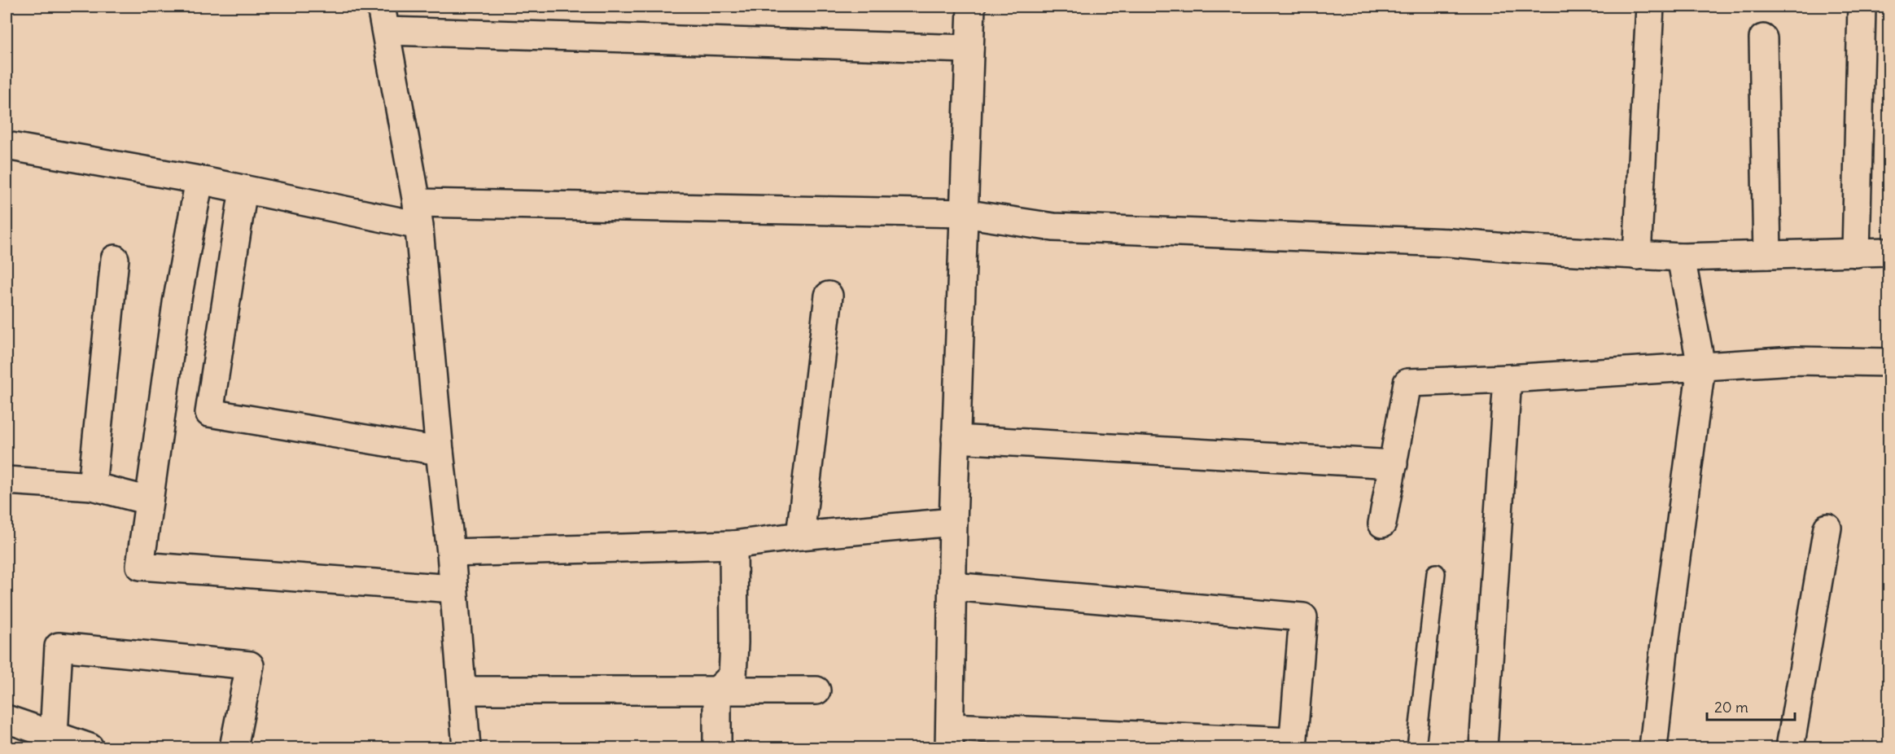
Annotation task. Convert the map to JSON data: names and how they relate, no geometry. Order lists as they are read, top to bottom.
{
  "scale_bar": "20 m"
}
